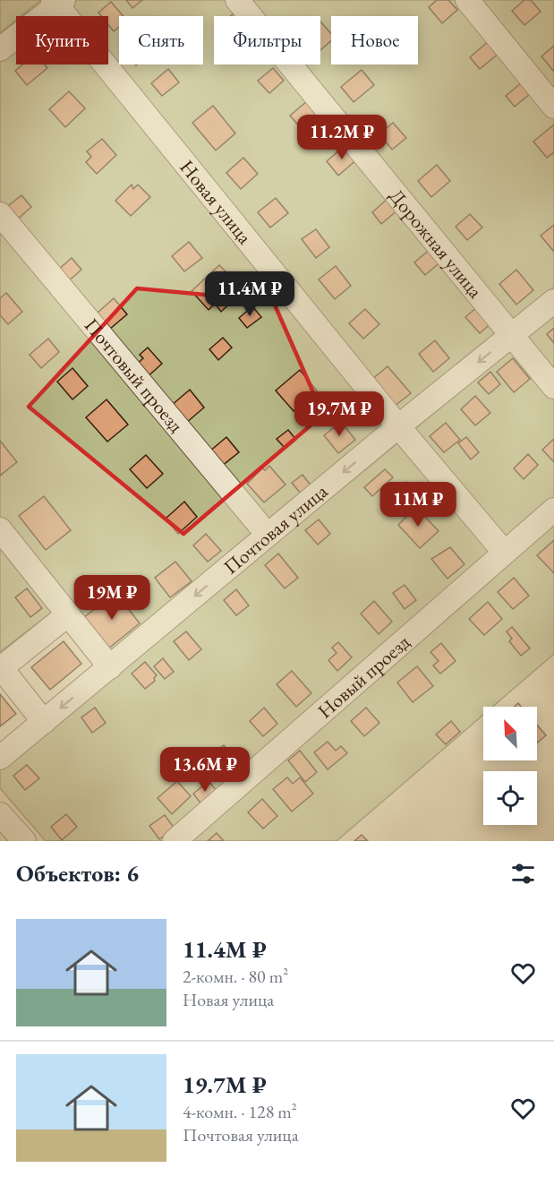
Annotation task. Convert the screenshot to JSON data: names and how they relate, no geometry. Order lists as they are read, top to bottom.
{
  "streets": {
    "street": [
      "Новая улица",
      "Дорожная улица",
      "Почтовый проезд",
      "Почтовая улица",
      "Новый проезд"
    ]
  },
  "crossings": [
    ["Новая улица", "Почтовая улица"],
    ["Новая улица", "Новый проезд"],
    ["Дорожная улица", "Почтовая улица"],
    ["Почтовый проезд", "Почтовая улица"]
  ],
  "one_way": ["Почтовая улица"],
  "north": "top left",
  "page": {
    "chip": [
      "Купить",
      "Снять",
      "Фильтры",
      "Новое"
    ],
    "price": [
      "11.2M ₽",
      "11.4M ₽",
      "19.7M ₽",
      "11M ₽",
      "19M ₽",
      "13.6M ₽"
    ],
    "heading": "Объектов: 6",
    "list": [
      {
        "name": "11.4M ₽",
        "note": "2-комн. · 80 m² · Новая улица"
      },
      {
        "name": "19.7M ₽",
        "note": "4-комн. · 128 m² · Почтовая улица"
      }
    ]
  }
}
